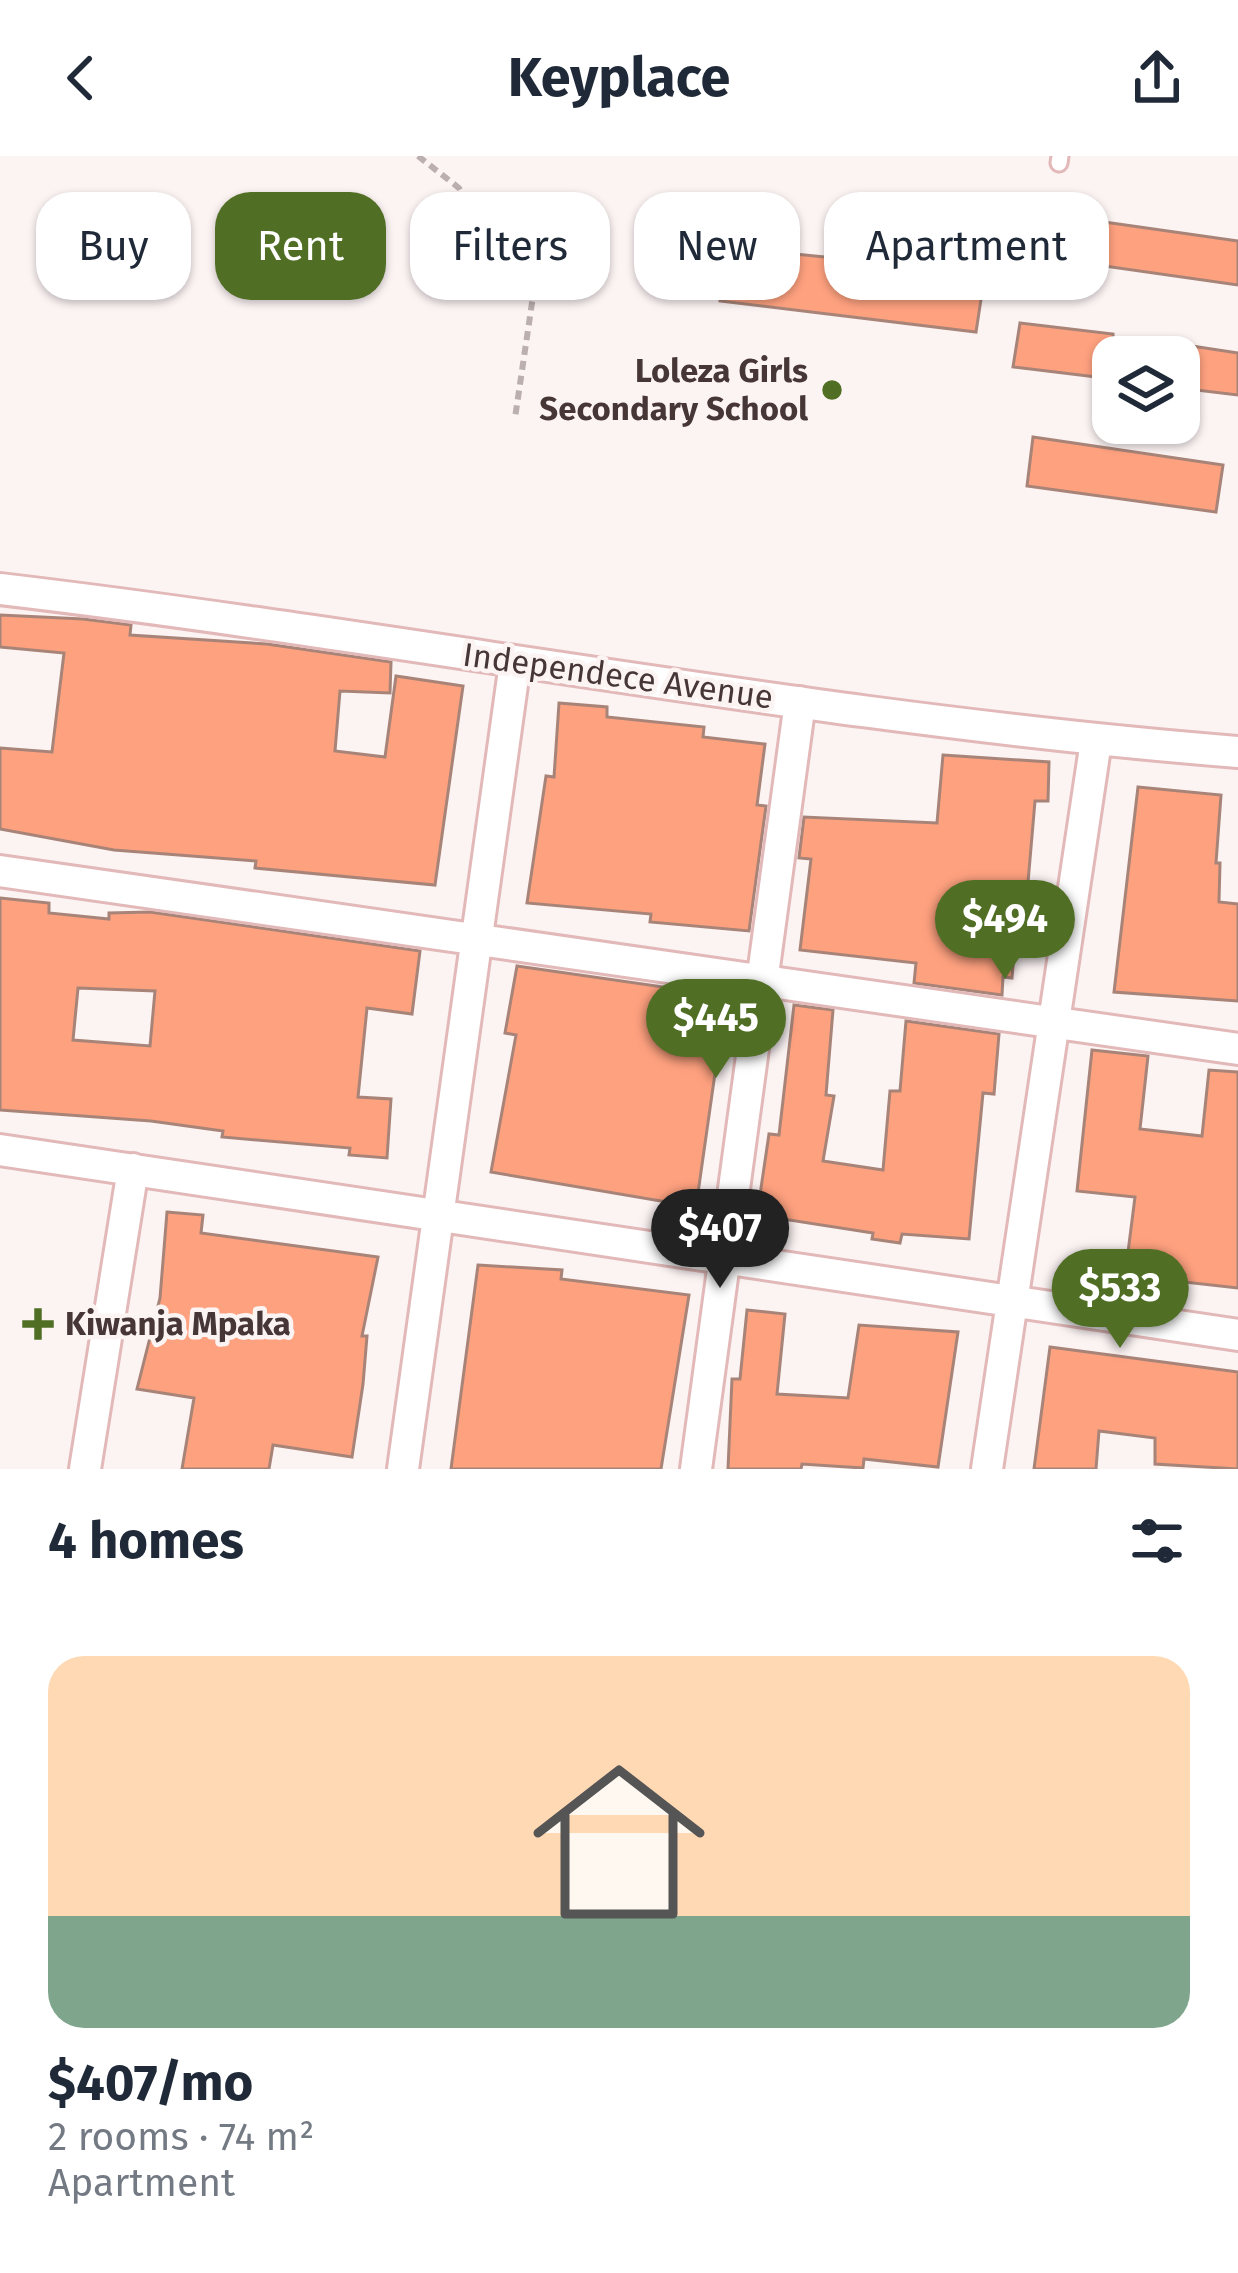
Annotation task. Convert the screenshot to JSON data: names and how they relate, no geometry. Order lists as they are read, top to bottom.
{
  "streets": {
    "street": ["Independece Avenue"]
  },
  "places": {
    "other": ["Loleza Girls Secondary School"],
    "health": ["Kiwanja Mpaka"]
  },
  "page": {
    "header": "Keyplace",
    "chip": [
      "Buy",
      "Rent",
      "Filters",
      "New",
      "Apartment"
    ],
    "price": [
      "$494",
      "$445",
      "$407",
      "$533"
    ],
    "heading": "4 homes",
    "list": [
      {
        "name": "$407/mo",
        "note": "2 rooms · 74 m² · Apartment"
      }
    ]
  }
}
